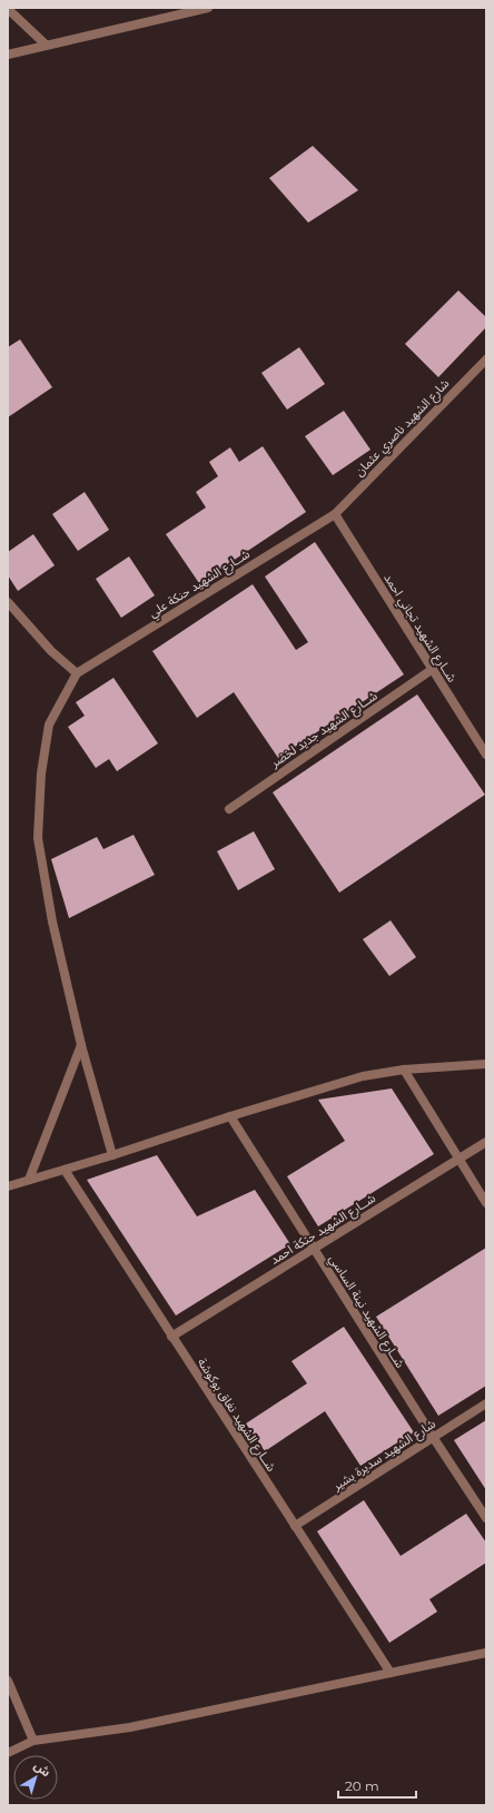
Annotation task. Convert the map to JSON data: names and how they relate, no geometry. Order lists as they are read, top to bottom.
{
  "streets": {
    "street": [
      "شارع الشهيد ناصري عثمان",
      "شــارع الشهيد حنكة علي",
      "شــارع الشهيد تجاني احمد",
      "شــارع الشهيد جديد لخضر",
      "شــارع الشهيد حنكة احمد",
      "شــارع الشهيد نينة الساسي",
      "شــارع الشهيد نغاق بوكوشة",
      "شارع الشهيد سديرة بشير"
    ]
  },
  "crossings": [
    ["شارع الشهيد ناصري عثمان", "شــارع الشهيد حنكة علي"],
    ["شارع الشهيد ناصري عثمان", "شــارع الشهيد تجاني احمد"],
    ["شــارع الشهيد حنكة علي", "شــارع الشهيد تجاني احمد"],
    ["شــارع الشهيد تجاني احمد", "شــارع الشهيد جديد لخضر"],
    ["شــارع الشهيد حنكة احمد", "شــارع الشهيد نينة الساسي"],
    ["شــارع الشهيد حنكة احمد", "شــارع الشهيد نغاق بوكوشة"],
    ["شــارع الشهيد نينة الساسي", "شارع الشهيد سديرة بشير"],
    ["شــارع الشهيد نغاق بوكوشة", "شارع الشهيد سديرة بشير"]
  ],
  "scale_bar": "20 m",
  "north": "top right"
}
